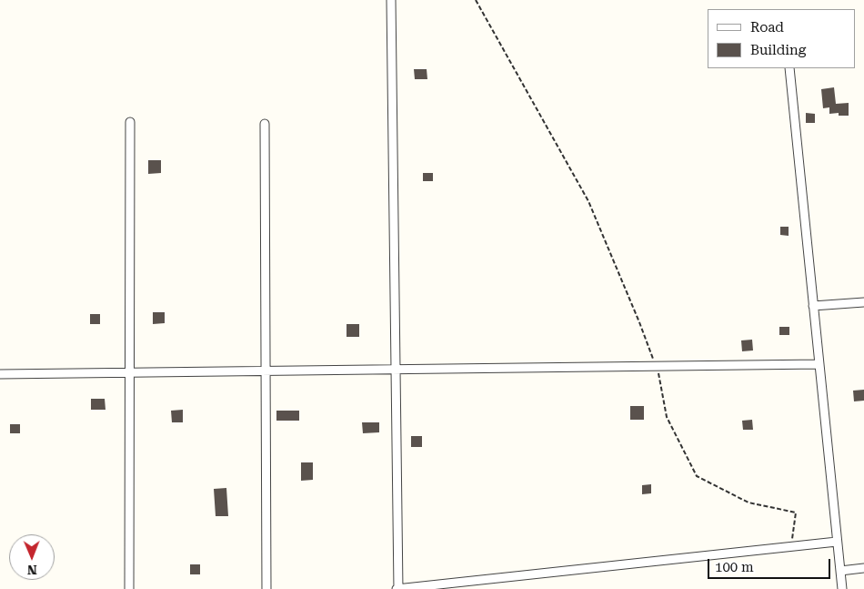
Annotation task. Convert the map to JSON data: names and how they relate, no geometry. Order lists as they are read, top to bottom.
{
  "legend": ["Road", "Building"],
  "scale_bar": "100 m",
  "north": "bottom"
}
